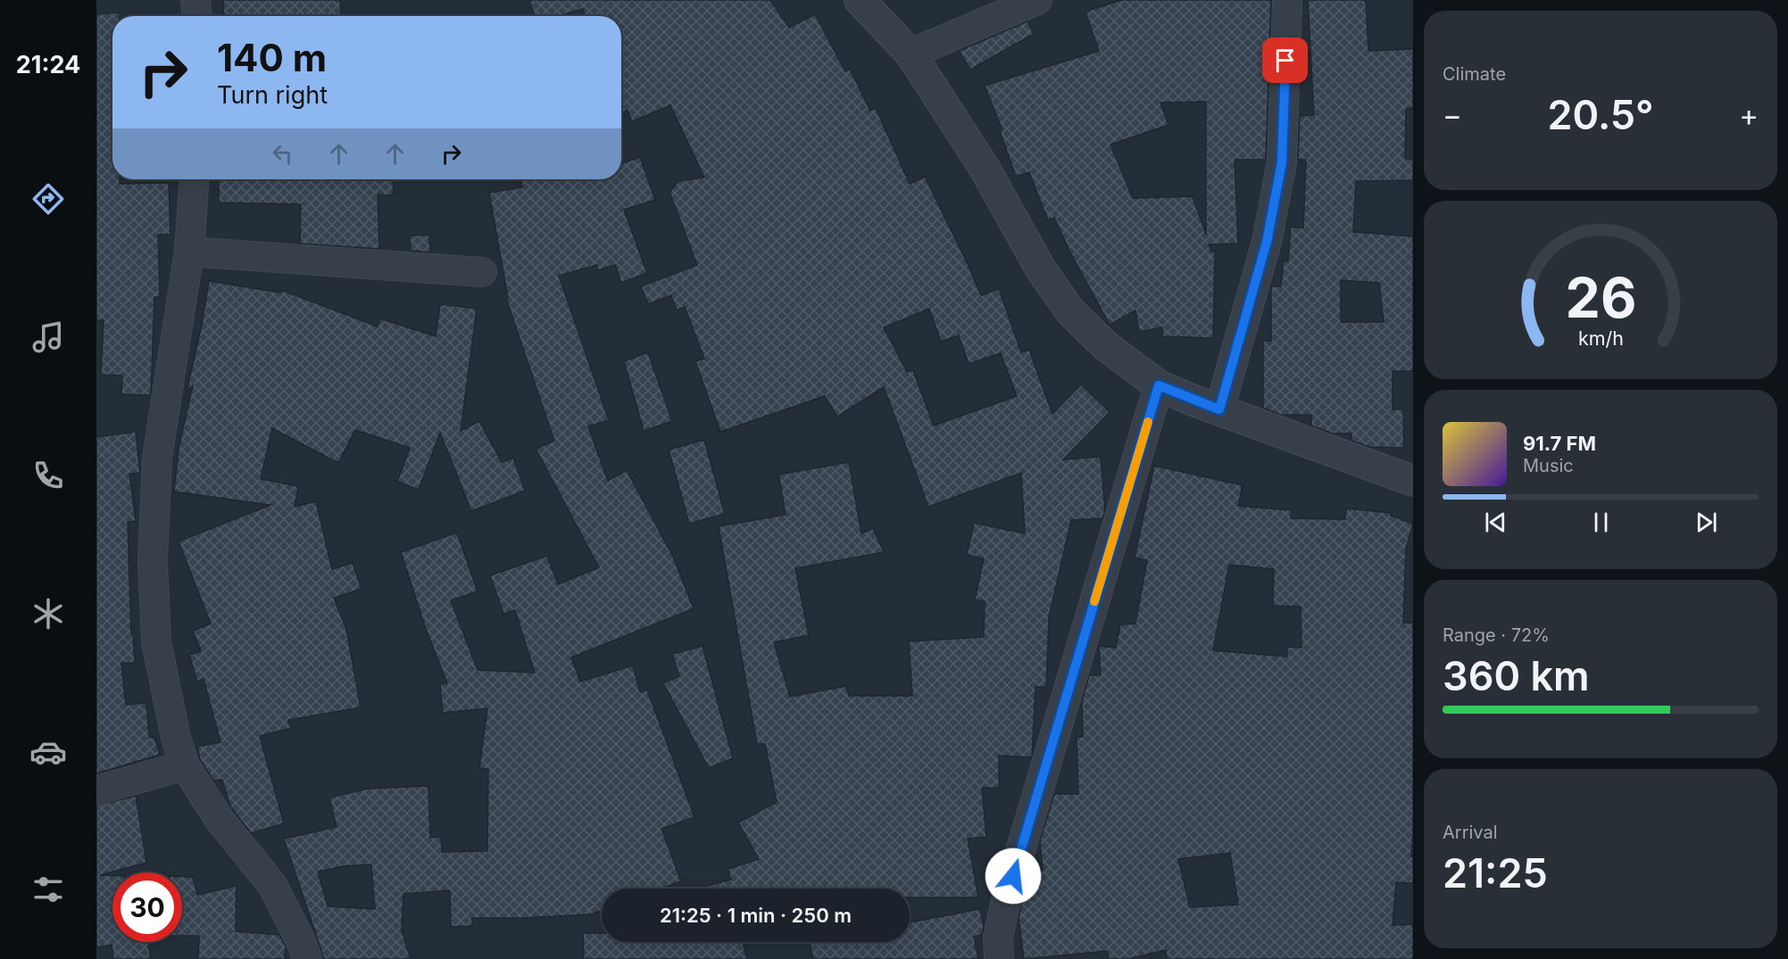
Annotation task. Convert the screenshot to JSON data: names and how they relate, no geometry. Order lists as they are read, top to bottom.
{
  "page": {
    "tabs": "21:24",
    "tile": [
      "Climate",
      ["Range · 72%", "360 km"],
      ["Arrival", "21:25"]
    ],
    "turn": ["140 m", "Turn right"],
    "heat": ["−", "20.5°", "+"],
    "song": ["91.7 FM", "Music"],
    "limit": "30",
    "trip": "21:25 · 1 min · 250 m",
    "gauge": ["26", "km/h"]
  }
}
